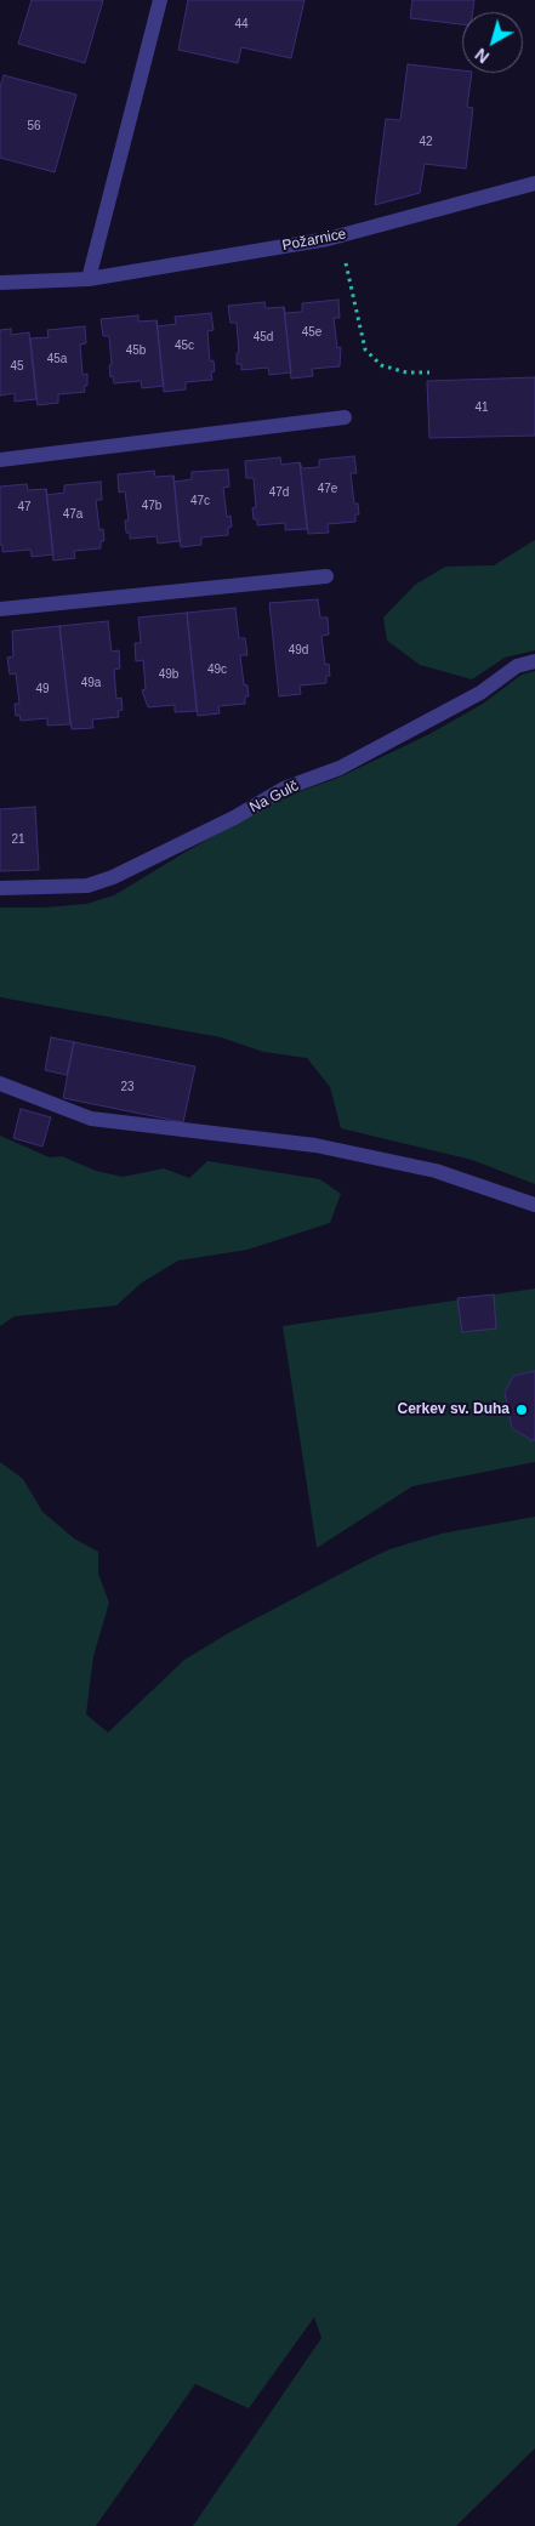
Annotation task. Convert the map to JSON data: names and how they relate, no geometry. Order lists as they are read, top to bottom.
{
  "streets": {
    "street": ["Požarnice", "Na Gulč"]
  },
  "places": ["Cerkev sv. Duha"],
  "house_numbers": [
    "44",
    "56",
    "42",
    "45e",
    "45d",
    "45c",
    "45b",
    "45a",
    "45",
    "41",
    "47e",
    "47d",
    "47c",
    "47b",
    "47",
    "47a",
    "49d",
    "49c",
    "49b",
    "49a",
    "49",
    "21",
    "23"
  ],
  "north": "bottom left"
}
